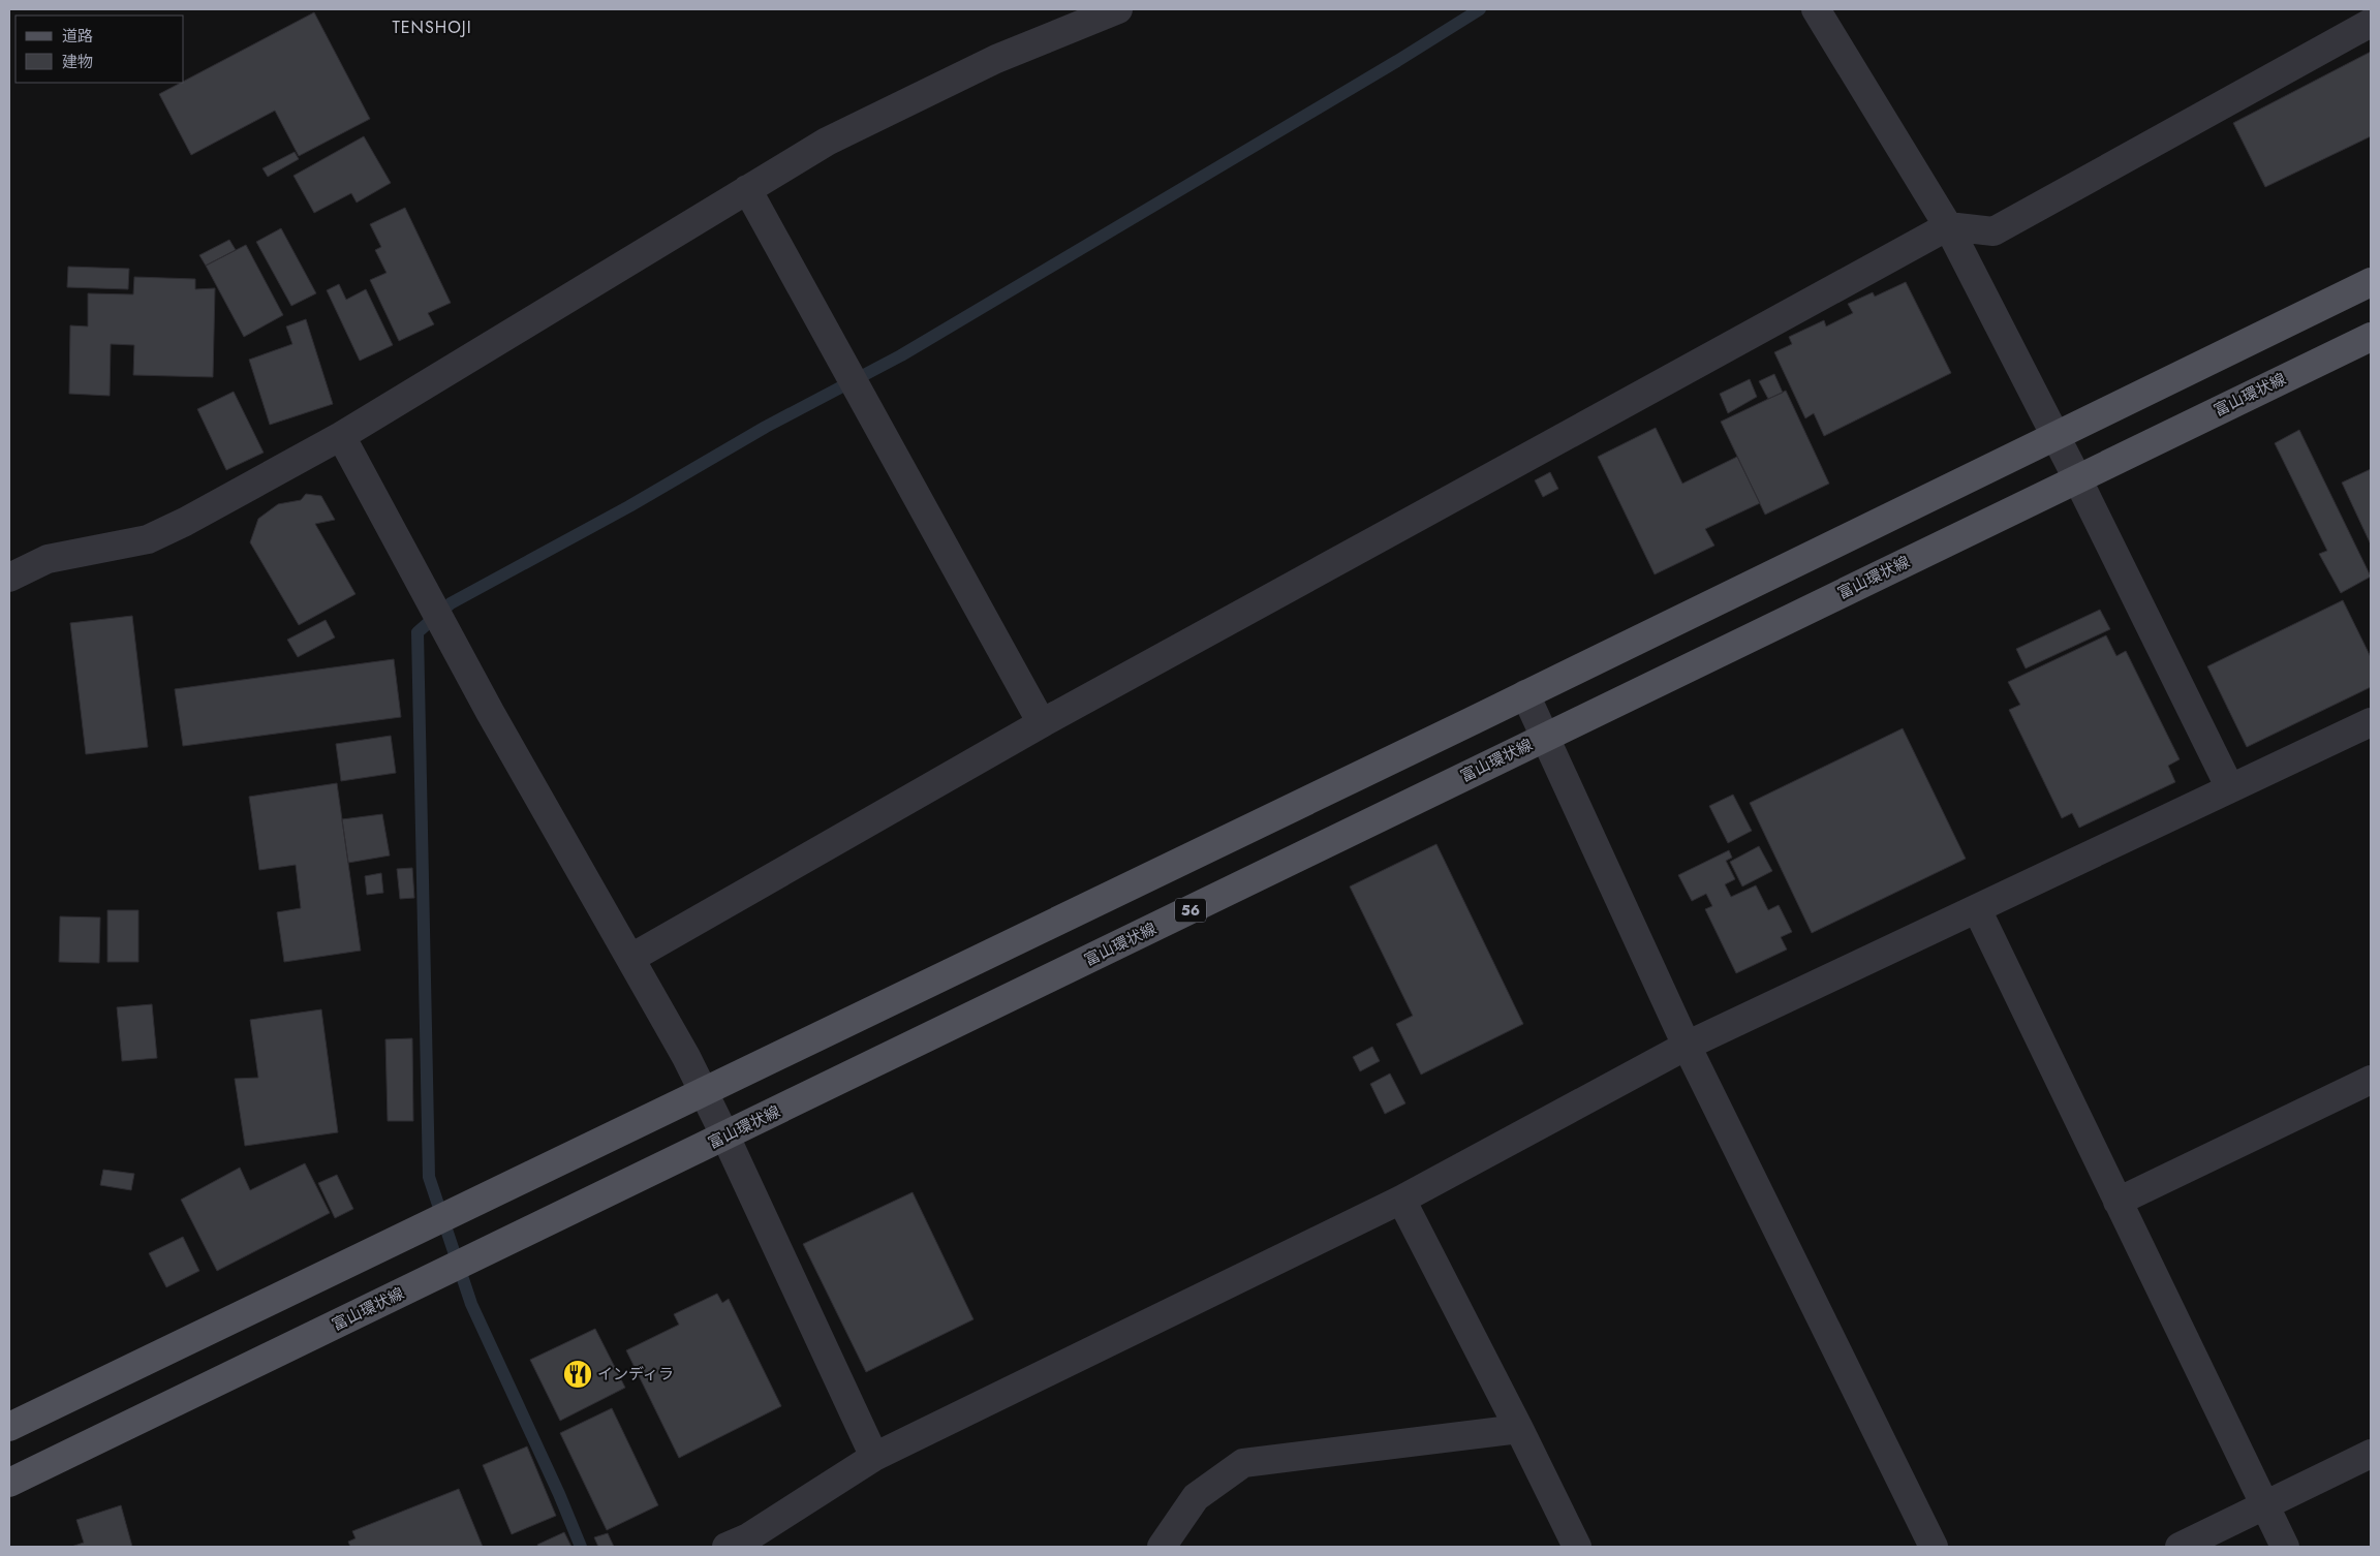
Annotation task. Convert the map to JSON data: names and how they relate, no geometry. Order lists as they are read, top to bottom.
{
  "streets": {
    "main road": ["富山環状線", "56"]
  },
  "districts": ["TENSHOJI"],
  "places": {
    "restaurant": ["インディラ"]
  },
  "legend": ["道路", "建物"]
}
